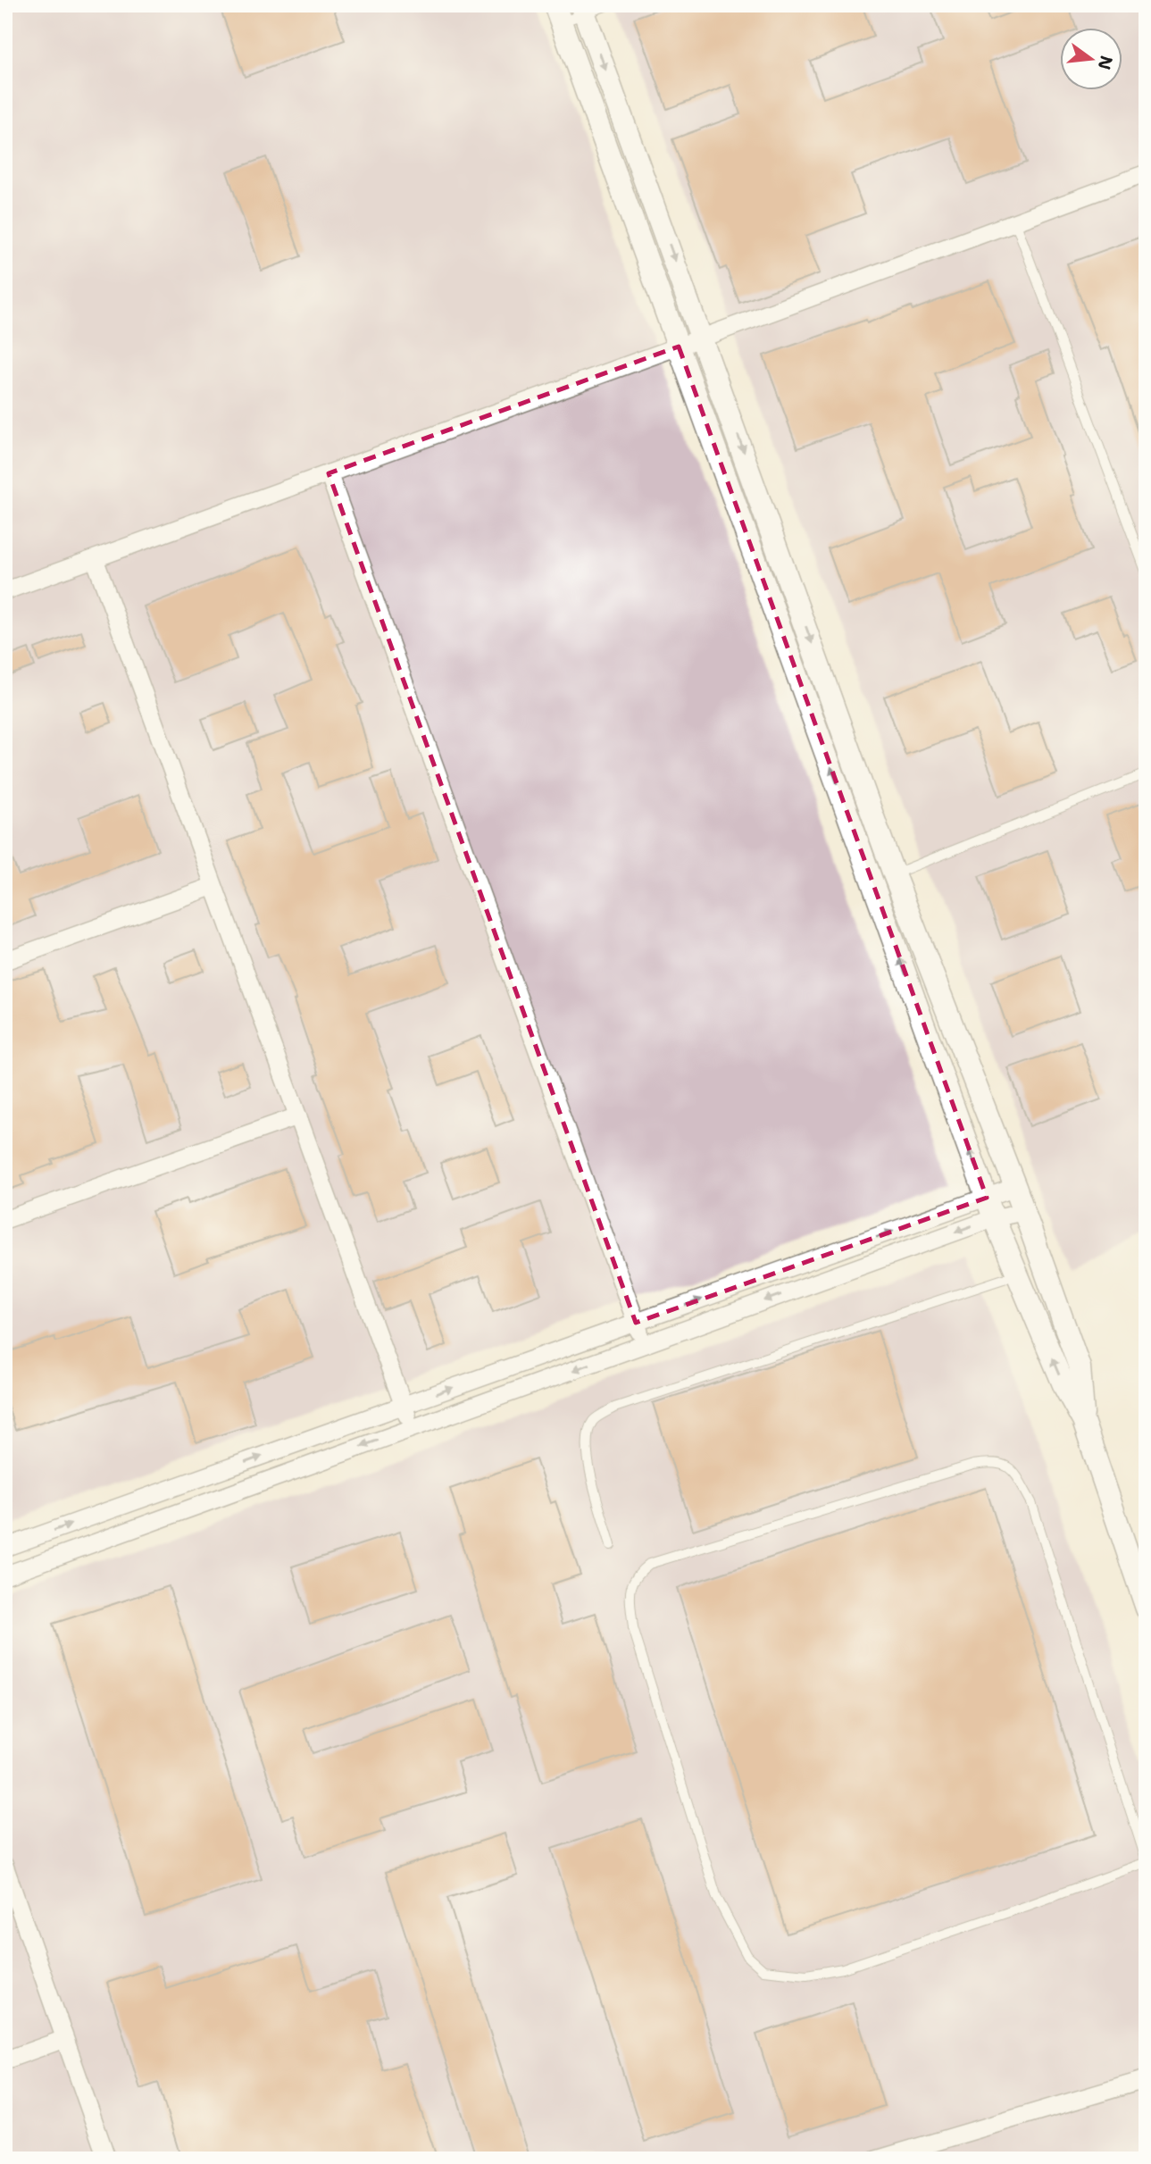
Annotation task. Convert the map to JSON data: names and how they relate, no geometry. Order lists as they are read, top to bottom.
{
  "north": "right"
}
